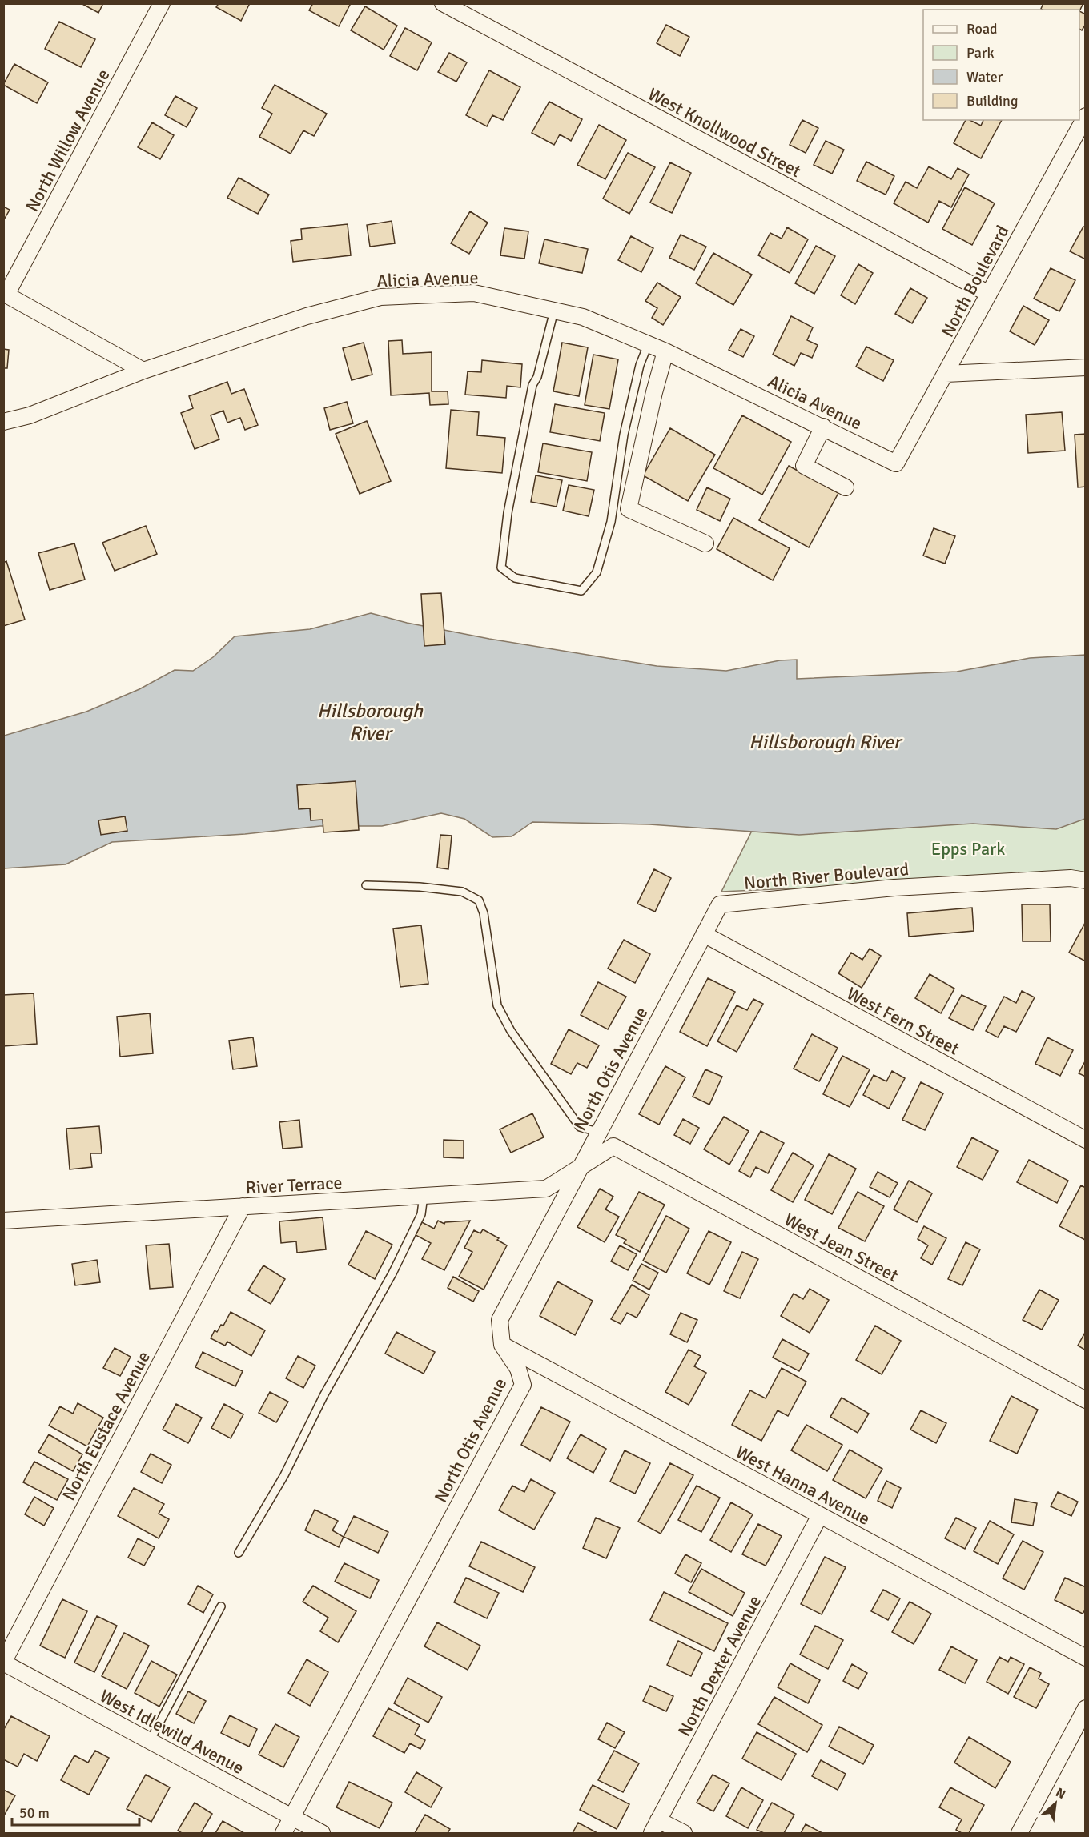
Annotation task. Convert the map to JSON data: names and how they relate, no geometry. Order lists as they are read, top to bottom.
{
  "streets": {
    "street": [
      "West Knollwood Street",
      "North Willow Avenue",
      "Alicia Avenue",
      "North Boulevard",
      "North River Boulevard",
      "West Fern Street",
      "North Otis Avenue",
      "River Terrace",
      "West Jean Street",
      "North Eustace Avenue",
      "West Hanna Avenue",
      "North Dexter Avenue",
      "West Idlewild Avenue"
    ]
  },
  "crossings": [
    ["West Knollwood Street", "North Boulevard"],
    ["Alicia Avenue", "North Boulevard"],
    ["North River Boulevard", "West Fern Street"],
    ["North River Boulevard", "North Otis Avenue"],
    ["West Fern Street", "North Otis Avenue"],
    ["North Otis Avenue", "River Terrace"],
    ["North Otis Avenue", "West Jean Street"],
    ["North Otis Avenue", "West Hanna Avenue"],
    ["North Otis Avenue", "West Idlewild Avenue"],
    ["River Terrace", "West Jean Street"],
    ["River Terrace", "North Eustace Avenue"],
    ["North Eustace Avenue", "West Idlewild Avenue"],
    ["West Hanna Avenue", "North Dexter Avenue"]
  ],
  "water": ["Hillsborough River"],
  "parks": ["Epps Park"],
  "legend": [
    "Road",
    "Park",
    "Water",
    "Building"
  ],
  "scale_bar": "50 m",
  "north": "top right"
}
